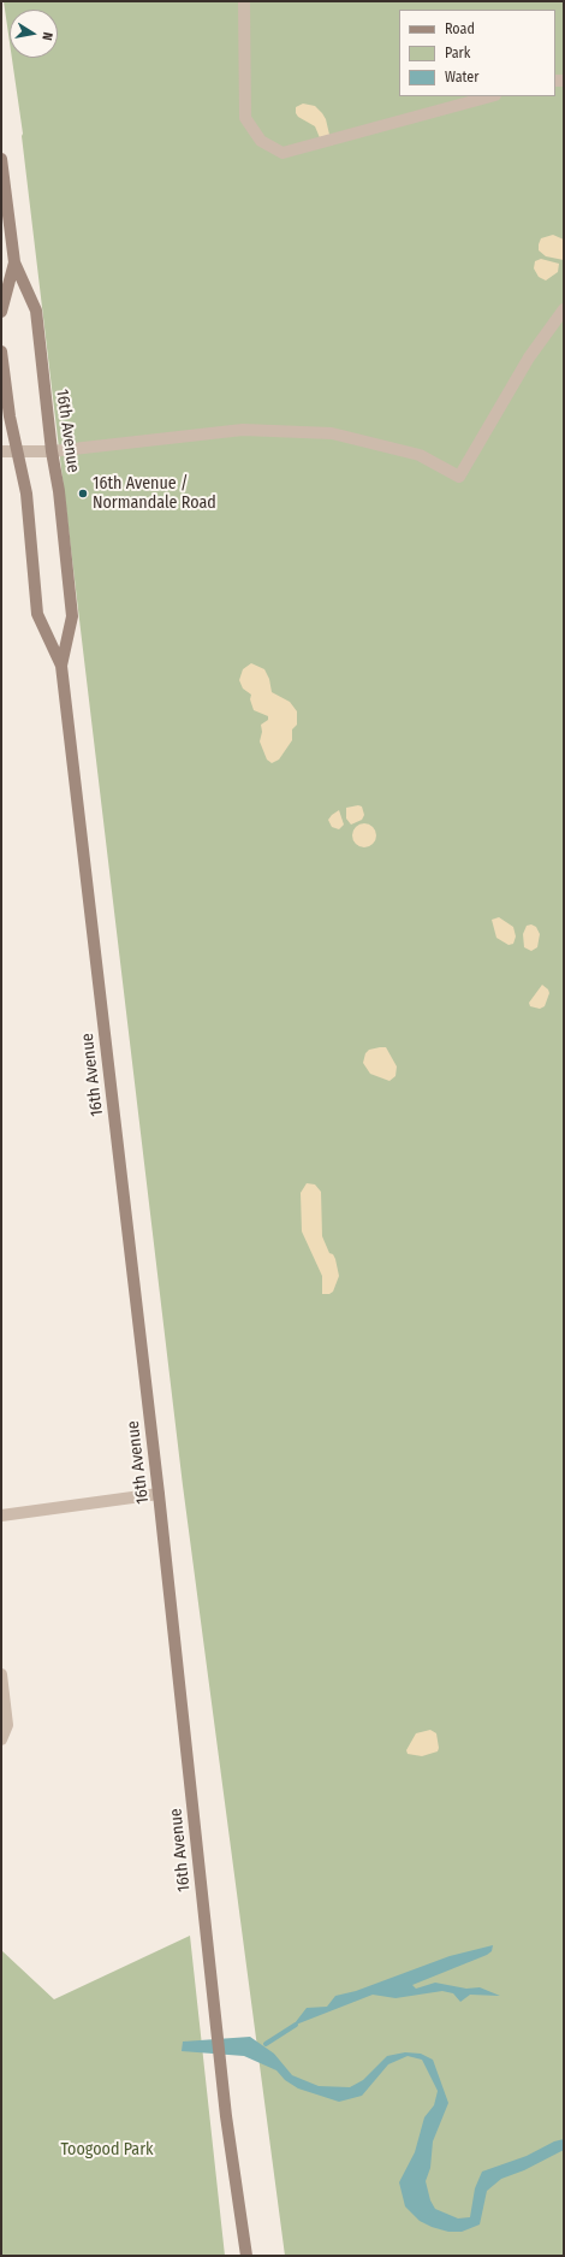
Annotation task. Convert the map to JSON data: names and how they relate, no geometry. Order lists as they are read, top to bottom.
{
  "streets": {
    "main road": ["16th Avenue"]
  },
  "parks": ["Toogood Park"],
  "places": ["16th Avenue / Normandale Road"],
  "legend": ["Road", "Park", "Water"],
  "north": "right"
}
